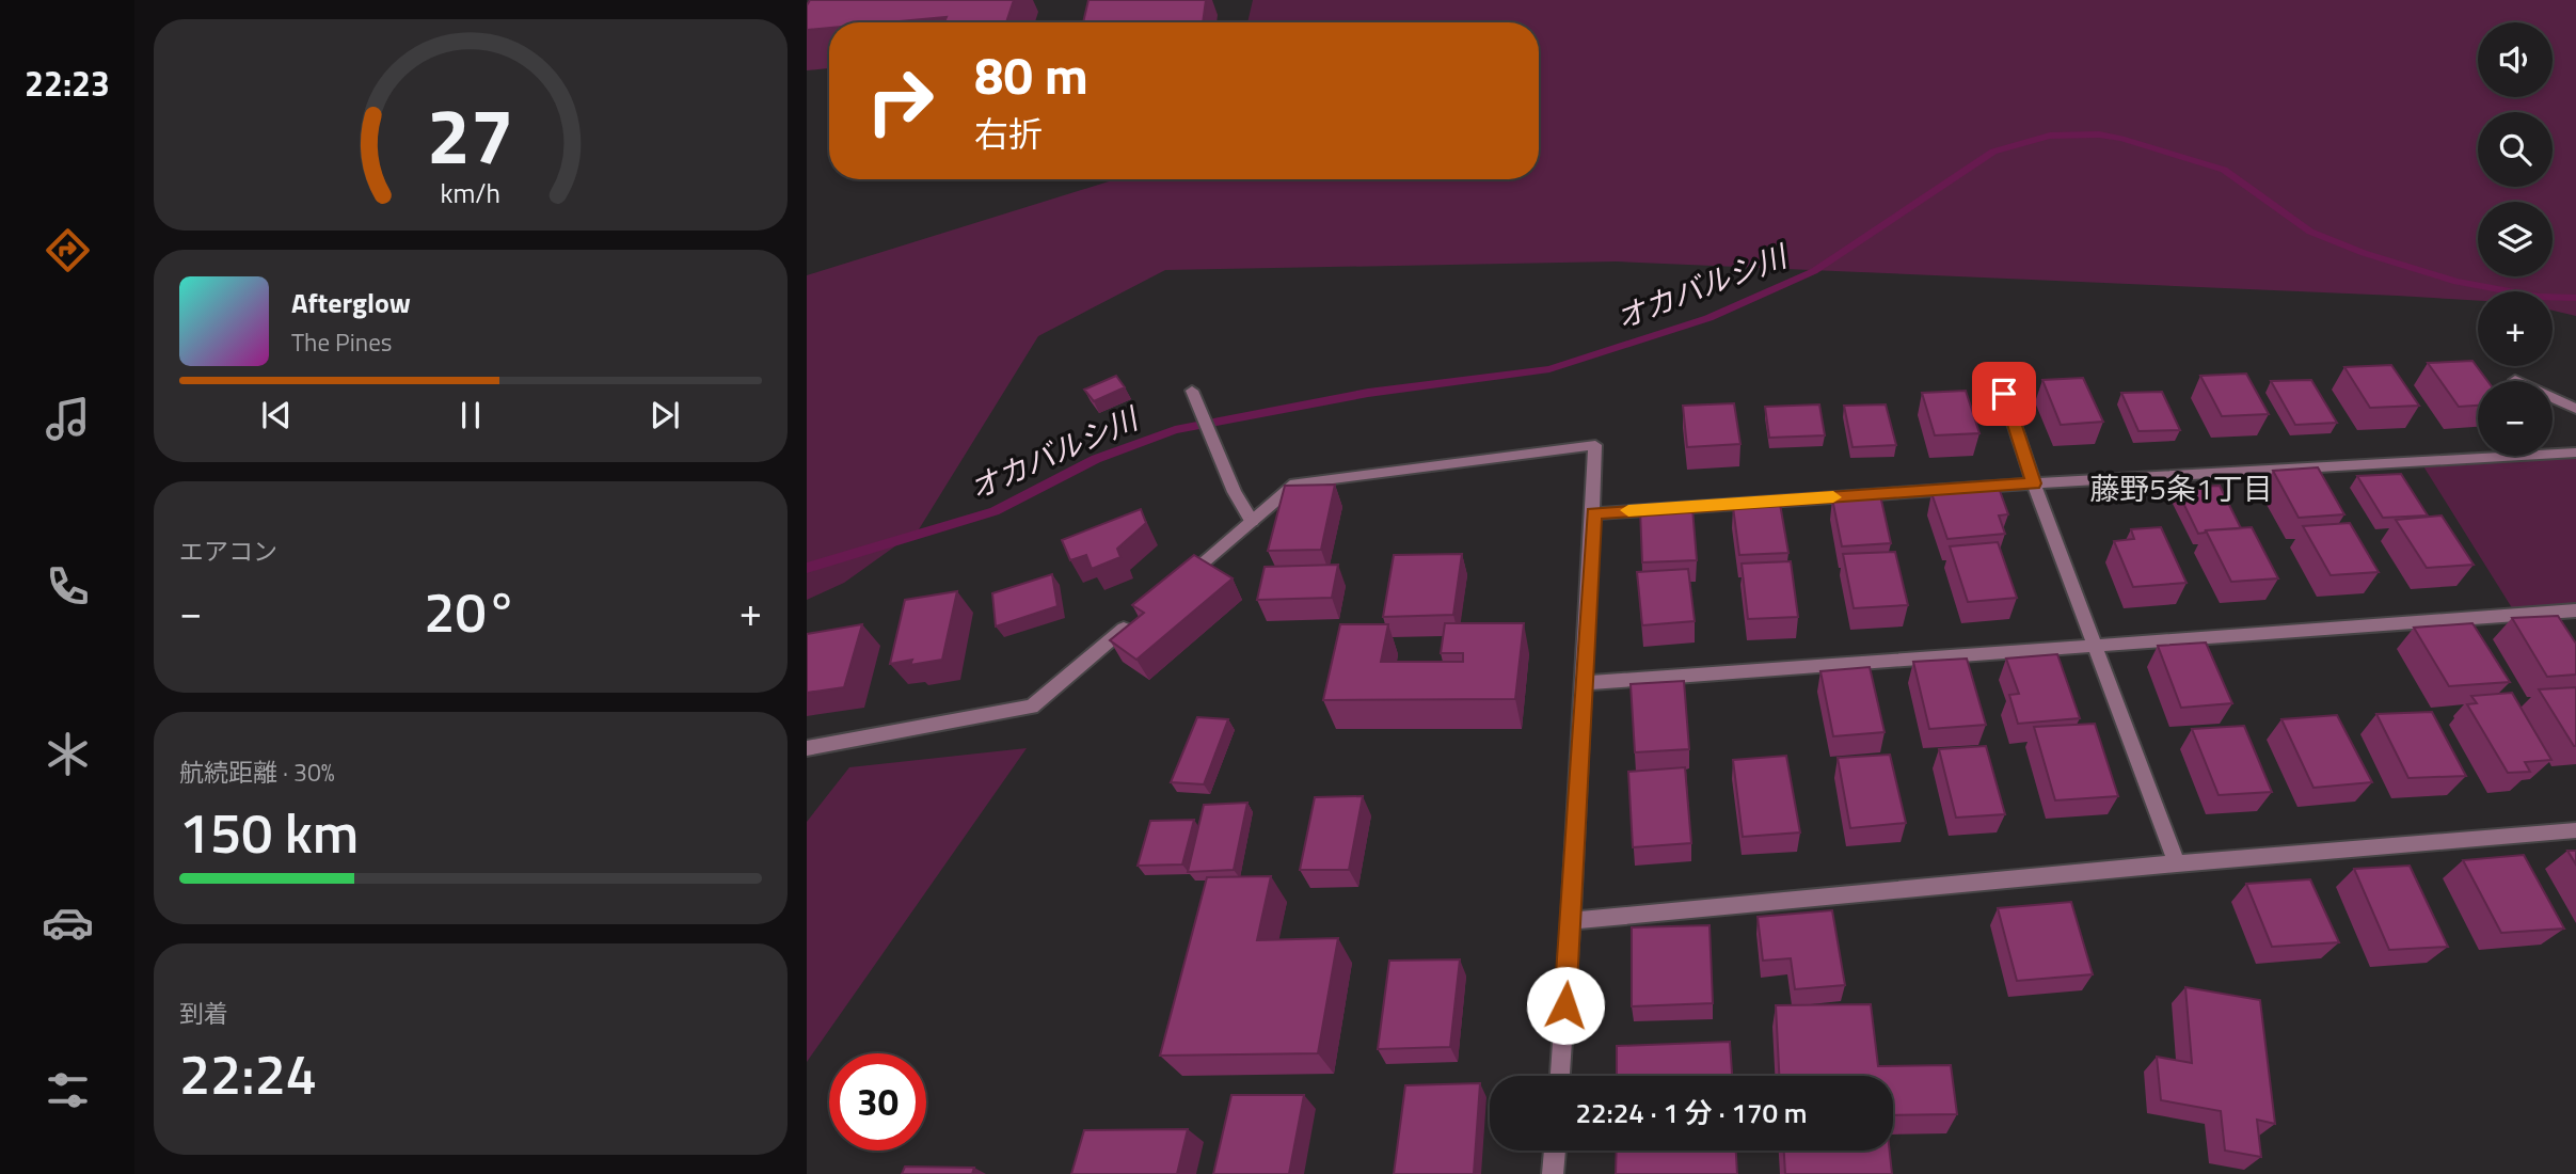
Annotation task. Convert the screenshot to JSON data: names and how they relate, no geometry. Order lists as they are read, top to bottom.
{
  "districts": ["藤野5条1丁目"],
  "water": ["オカバルシ川"],
  "page": {
    "tabs": "22:23",
    "map_buttons": ["+", "−"],
    "turn": ["80 m", "右折"],
    "song": ["Afterglow", "The Pines"],
    "tile": [
      "エアコン",
      ["航続距離 · 30%", "150 km"],
      ["到着", "22:24"]
    ],
    "heat": ["−", "20°", "+"],
    "limit": "30",
    "trip": "22:24 · 1 分 · 170 m",
    "gauge": ["27", "km/h"]
  }
}
